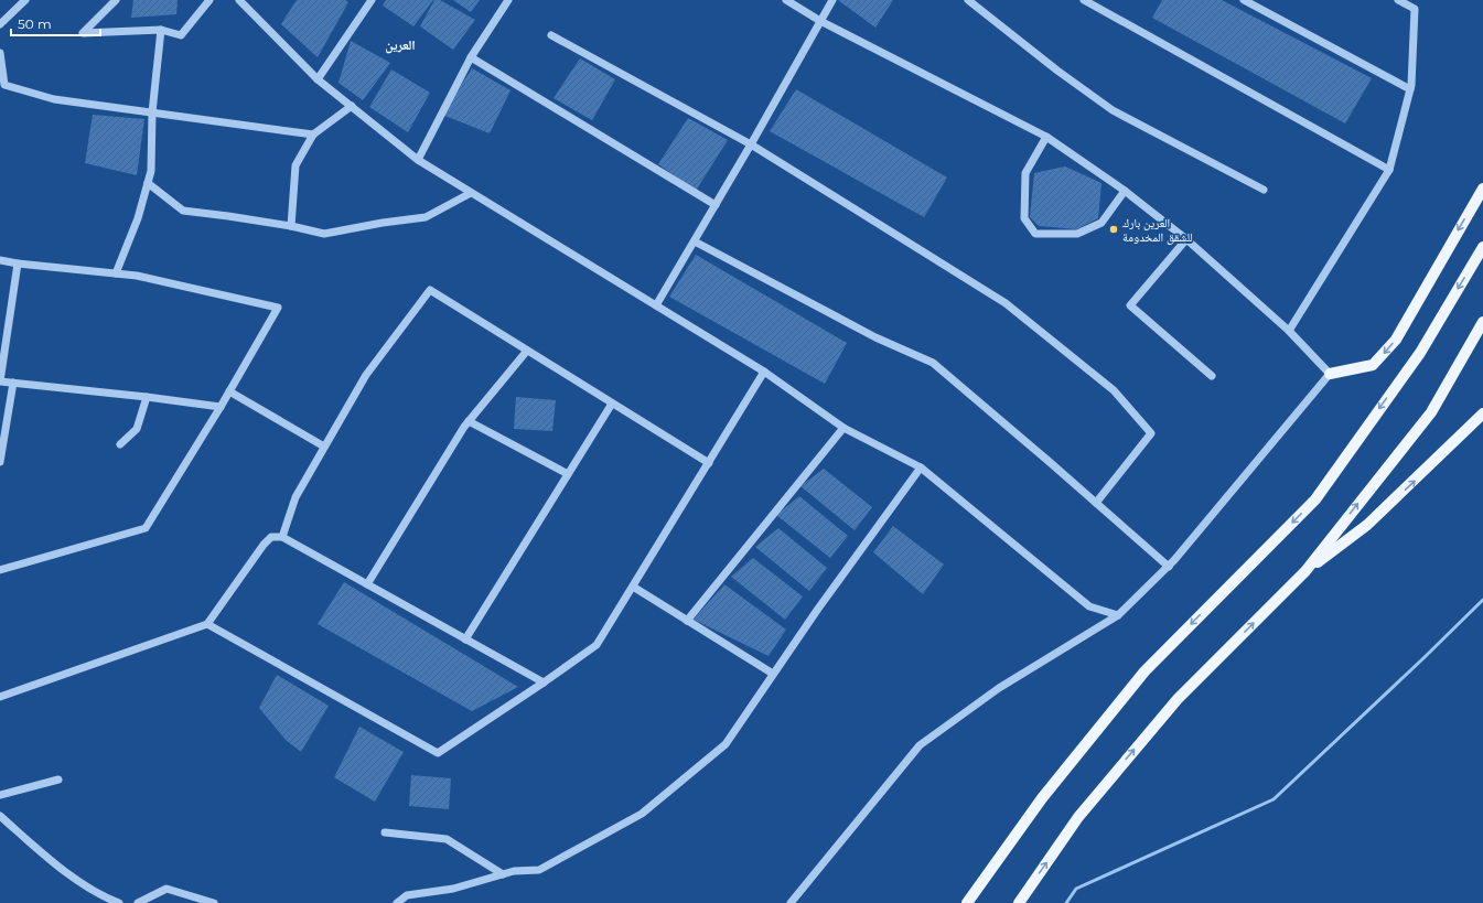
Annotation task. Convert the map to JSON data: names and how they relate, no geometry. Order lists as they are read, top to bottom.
{
  "districts": ["العرين"],
  "places": ["العرين بارك للشقق المخدومة"],
  "scale_bar": "50 m"
}
